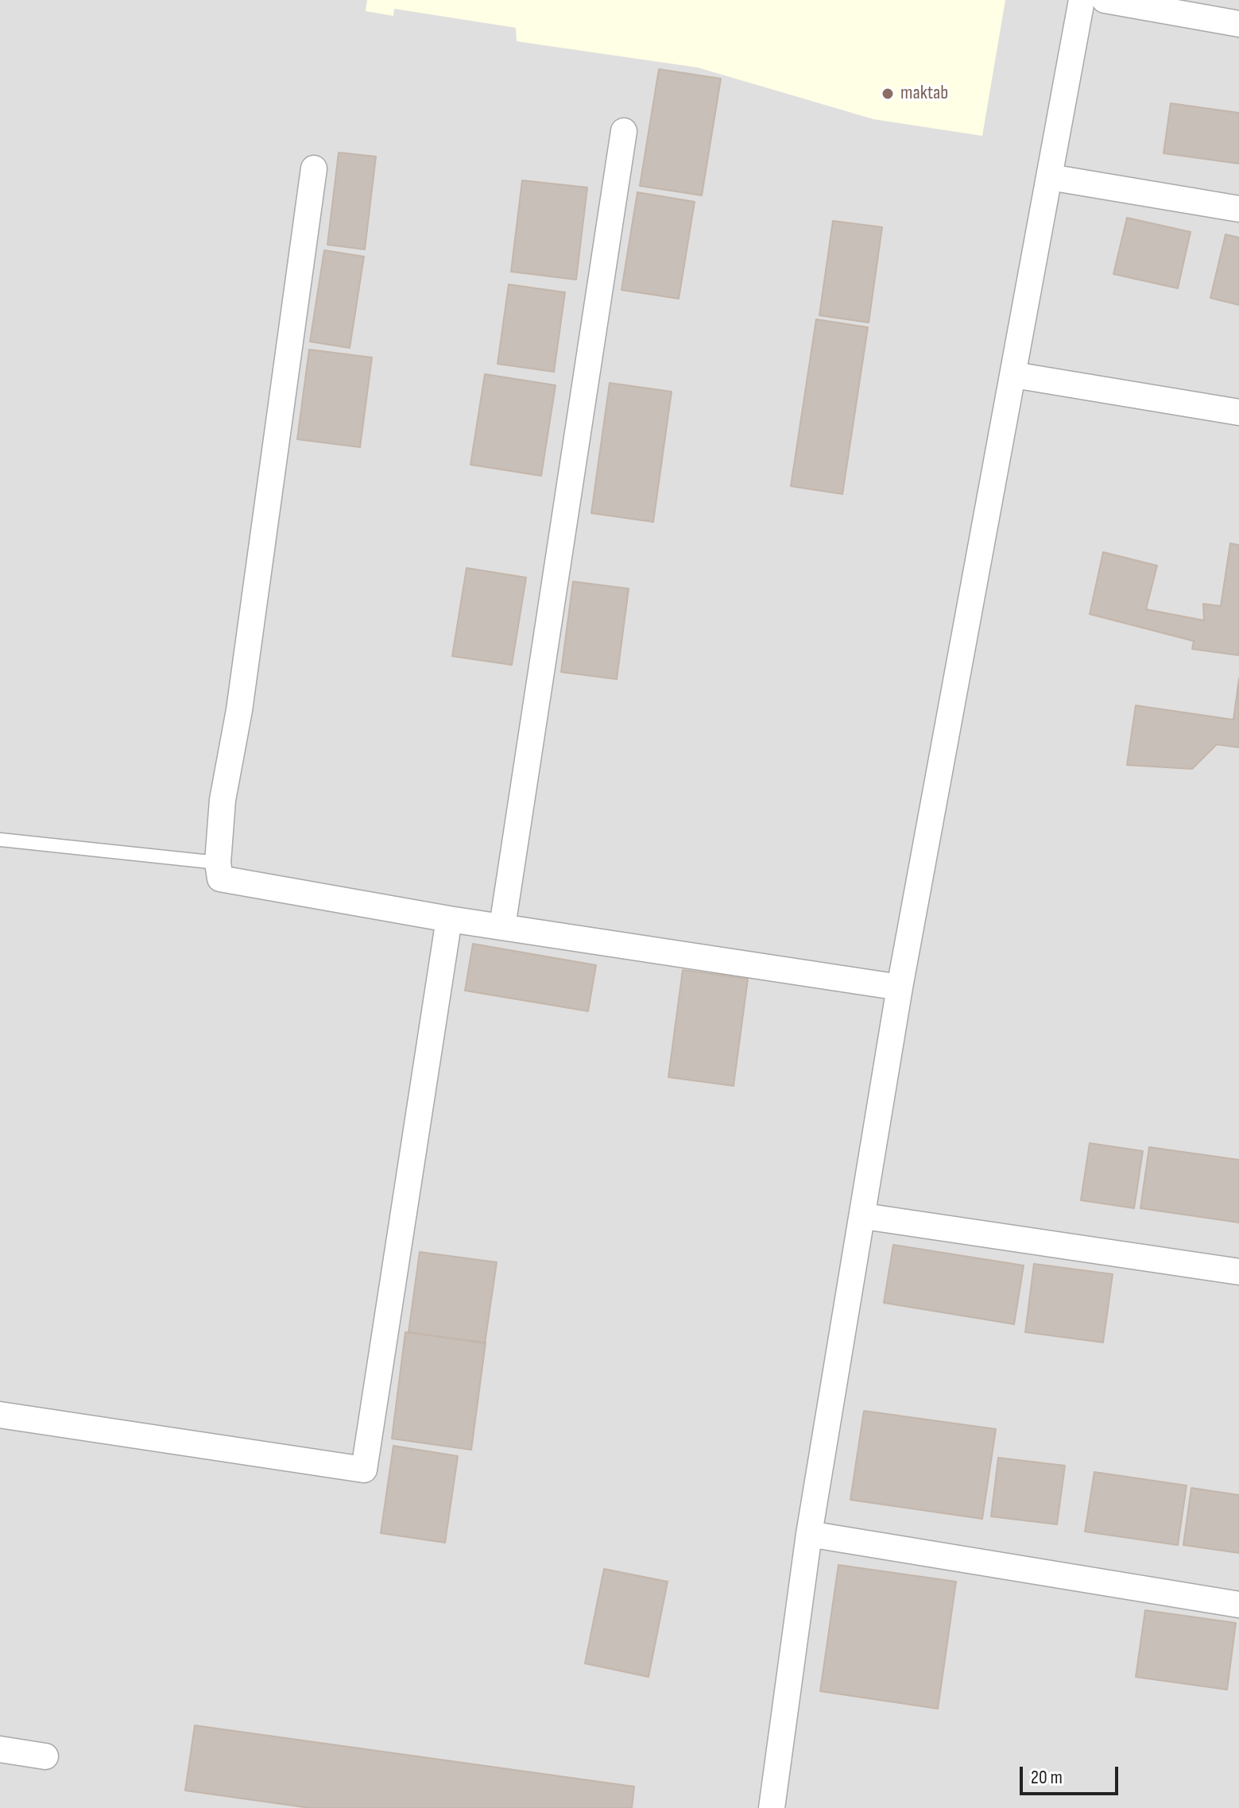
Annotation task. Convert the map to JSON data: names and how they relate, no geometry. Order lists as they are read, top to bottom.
{
  "places": ["maktab"],
  "scale_bar": "20 m"
}
